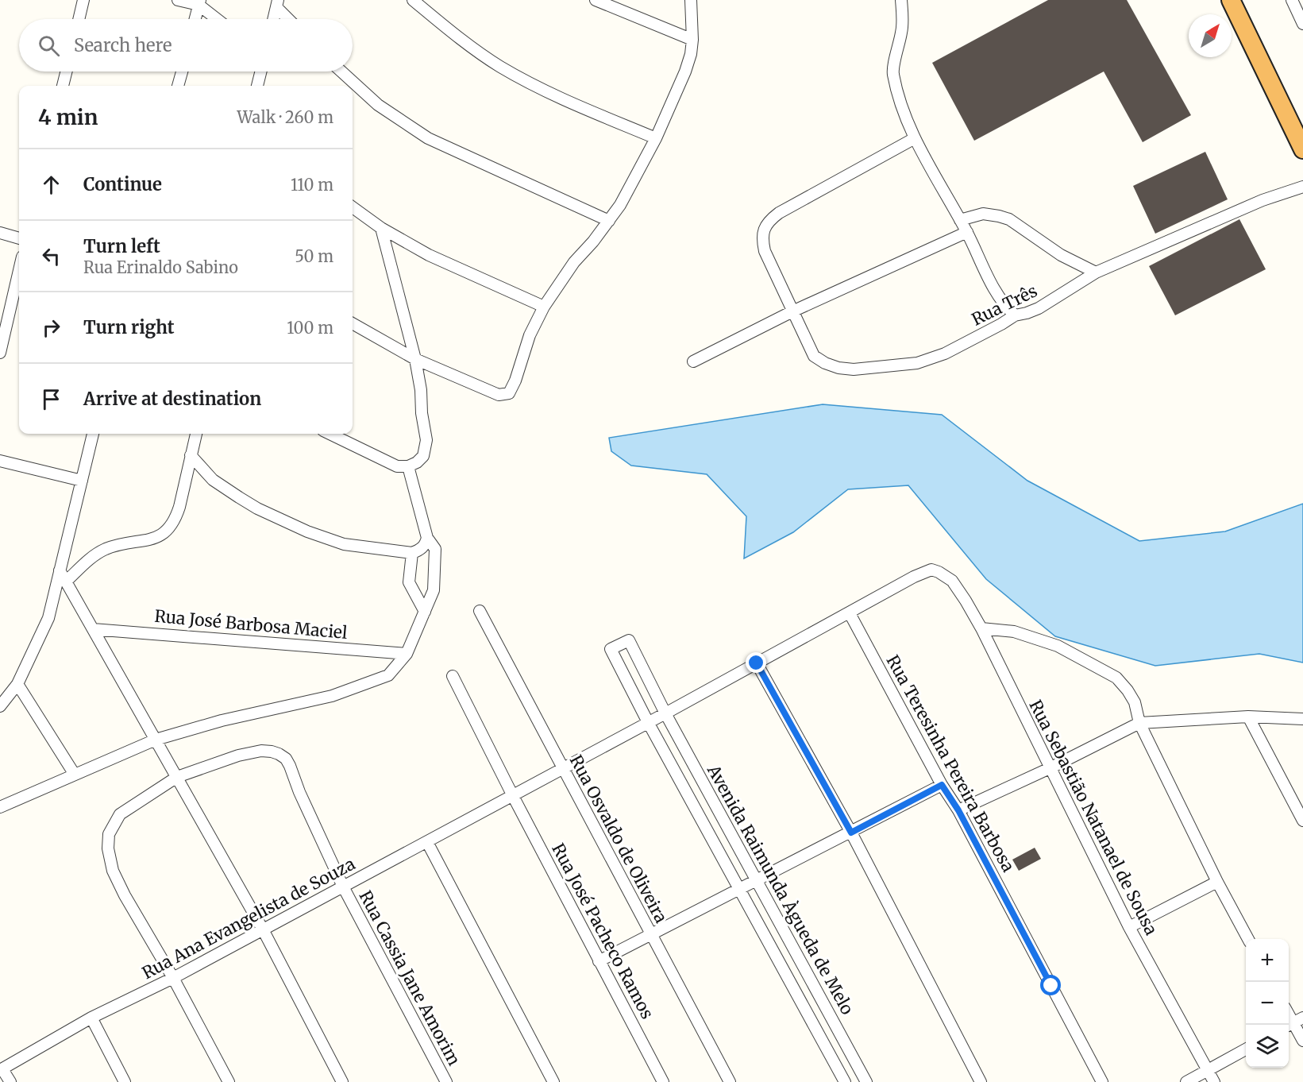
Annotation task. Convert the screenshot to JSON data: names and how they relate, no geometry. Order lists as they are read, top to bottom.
{
  "streets": {
    "street": [
      "Rua Três",
      "Rua José Barbosa Maciel",
      "Rua Teresinha Pereira Barbosa",
      "Rua Sebastião Natanael de Sousa",
      "Rua Osvaldo de Oliveira",
      "Avenida Raimunda Àgueda de Melo",
      "Rua Ana Evangelista de Souza",
      "Rua José Pacheco Ramos",
      "Rua Cassia Jane Amorim"
    ]
  },
  "crossings": [
    ["Rua Teresinha Pereira Barbosa", "Rua Ana Evangelista de Souza"],
    ["Rua Sebastião Natanael de Sousa", "Rua Ana Evangelista de Souza"],
    ["Rua Osvaldo de Oliveira", "Rua Ana Evangelista de Souza"],
    ["Avenida Raimunda Àgueda de Melo", "Rua Ana Evangelista de Souza"],
    ["Rua Ana Evangelista de Souza", "Rua José Pacheco Ramos"],
    ["Rua Ana Evangelista de Souza", "Rua Cassia Jane Amorim"]
  ],
  "north": "top right",
  "page": {
    "search": "Search here",
    "heading": ["4 min", "Walk · 260 m"],
    "list": [
      ["Continue", "110 m"],
      ["Turn left", "Rua Erinaldo Sabino", "50 m"],
      ["Turn right", "100 m"],
      "Arrive at destination"
    ],
    "map_buttons": ["+", "−"]
  }
}
